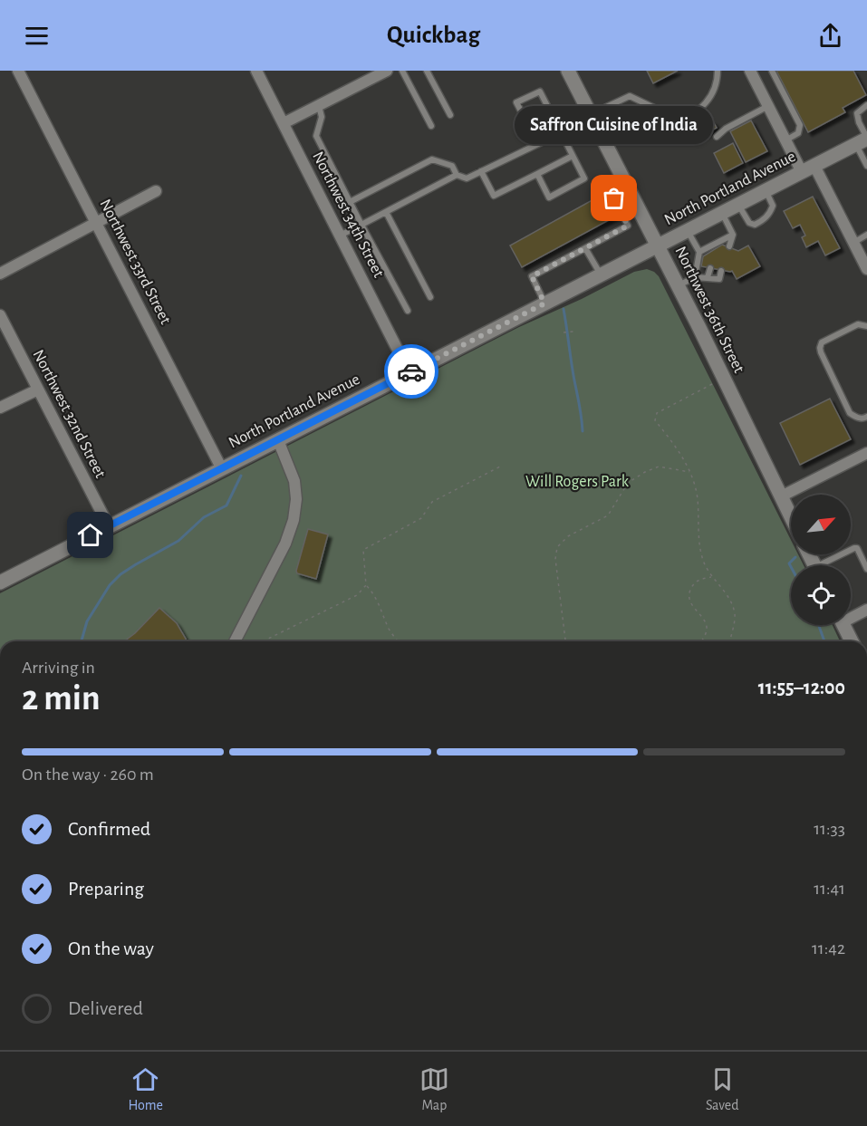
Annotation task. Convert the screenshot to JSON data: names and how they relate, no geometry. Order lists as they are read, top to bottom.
{
  "streets": {
    "main road": ["North Portland Avenue", "Northwest 36th Street"],
    "street": ["Northwest 34th Street", "Northwest 33rd Street", "Northwest 32nd Street"]
  },
  "crossings": [
    ["North Portland Avenue", "Northwest 34th Street"],
    ["North Portland Avenue", "Northwest 33rd Street"],
    ["North Portland Avenue", "Northwest 36th Street"],
    ["North Portland Avenue", "Northwest 32nd Street"]
  ],
  "parks": ["Will Rogers Park"],
  "places": ["Saffron Cuisine of India"],
  "north": "top right",
  "page": {
    "header": "Quickbag",
    "bubble": "Saffron Cuisine of India",
    "heading": ["2 min", "Arriving in", "11:55–12:00"],
    "bar": "On the way · 260 m",
    "list": [
      ["Confirmed", "11:33"],
      ["Preparing", "11:41"],
      ["On the way", "11:42"],
      "Delivered"
    ],
    "tabs": ["Home", "Map", "Saved"]
  }
}
